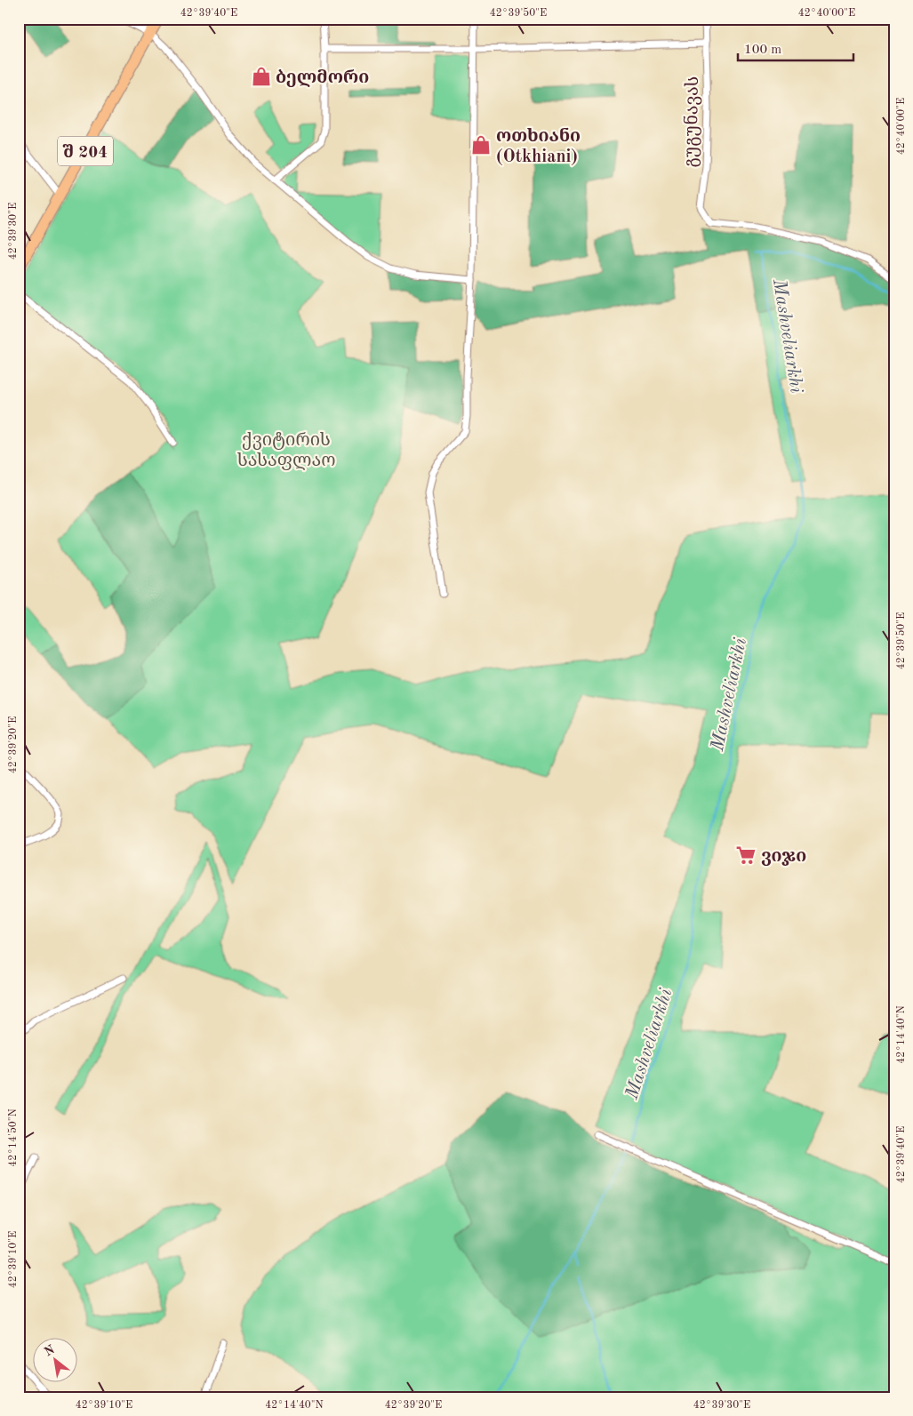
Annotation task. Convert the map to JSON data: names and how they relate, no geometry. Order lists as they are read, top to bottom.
{
  "streets": {
    "main road": ["შ 204"],
    "street": ["გუგუნავას"]
  },
  "water": ["Mashveliarkhi"],
  "parks": ["ქვიტირის სასაფლაო"],
  "places": {
    "shop": ["ბელმორი", "ოთხიანი (Otkhiani)"],
    "supermarket": ["ვიჯი"]
  },
  "scale_bar": "100 m",
  "north": "top left",
  "coordinates": [
    "42°39'40\"E",
    "42°39'50\"E",
    "42°40'00\"E",
    "42°39'30\"E",
    "42°39'20\"E",
    "42°14'40\"N",
    "42°14'50\"N",
    "42°39'10\"E"
  ]
}
